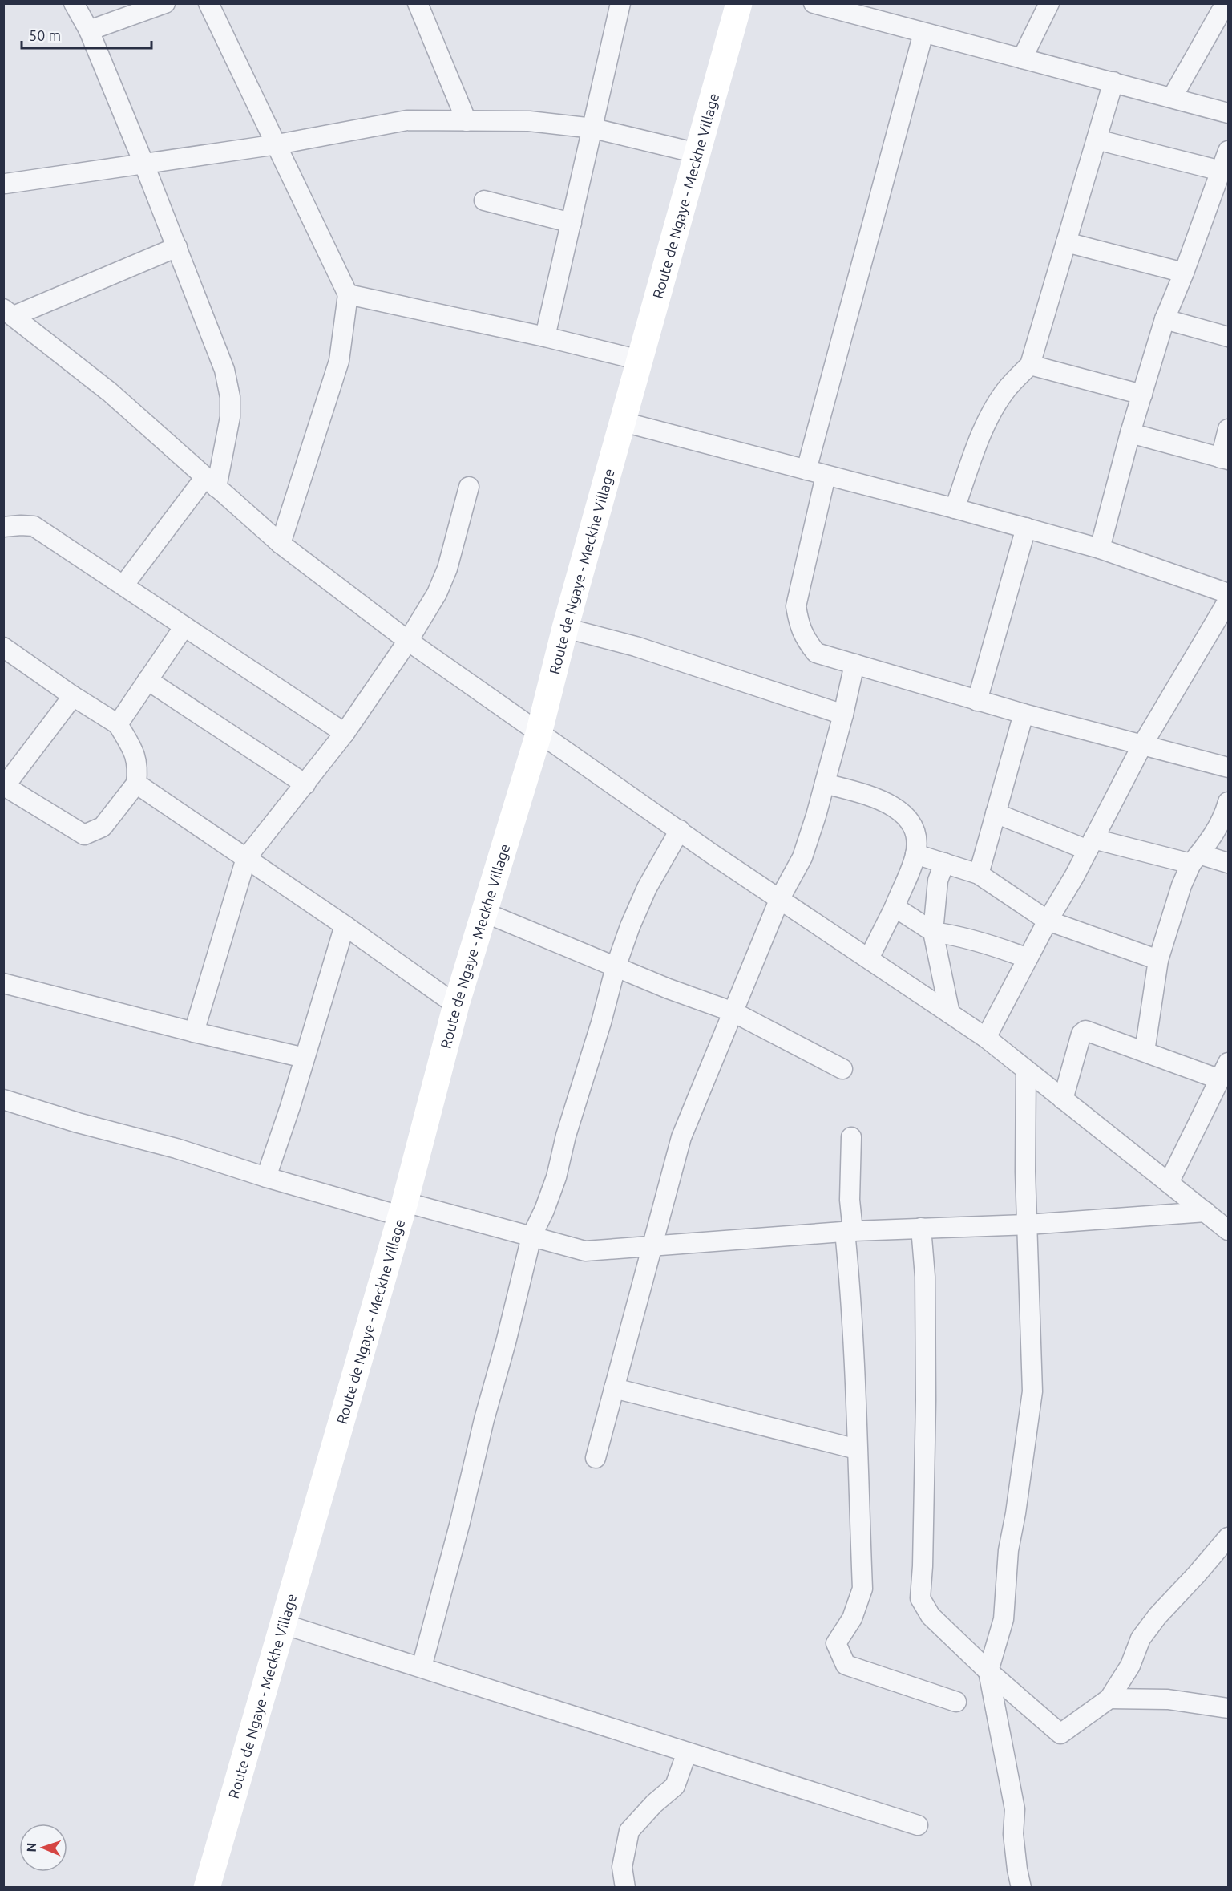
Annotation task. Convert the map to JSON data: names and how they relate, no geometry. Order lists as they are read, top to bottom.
{
  "streets": {
    "main road": ["Route de Ngaye - Meckhe Village"]
  },
  "scale_bar": "50 m",
  "north": "left"
}
